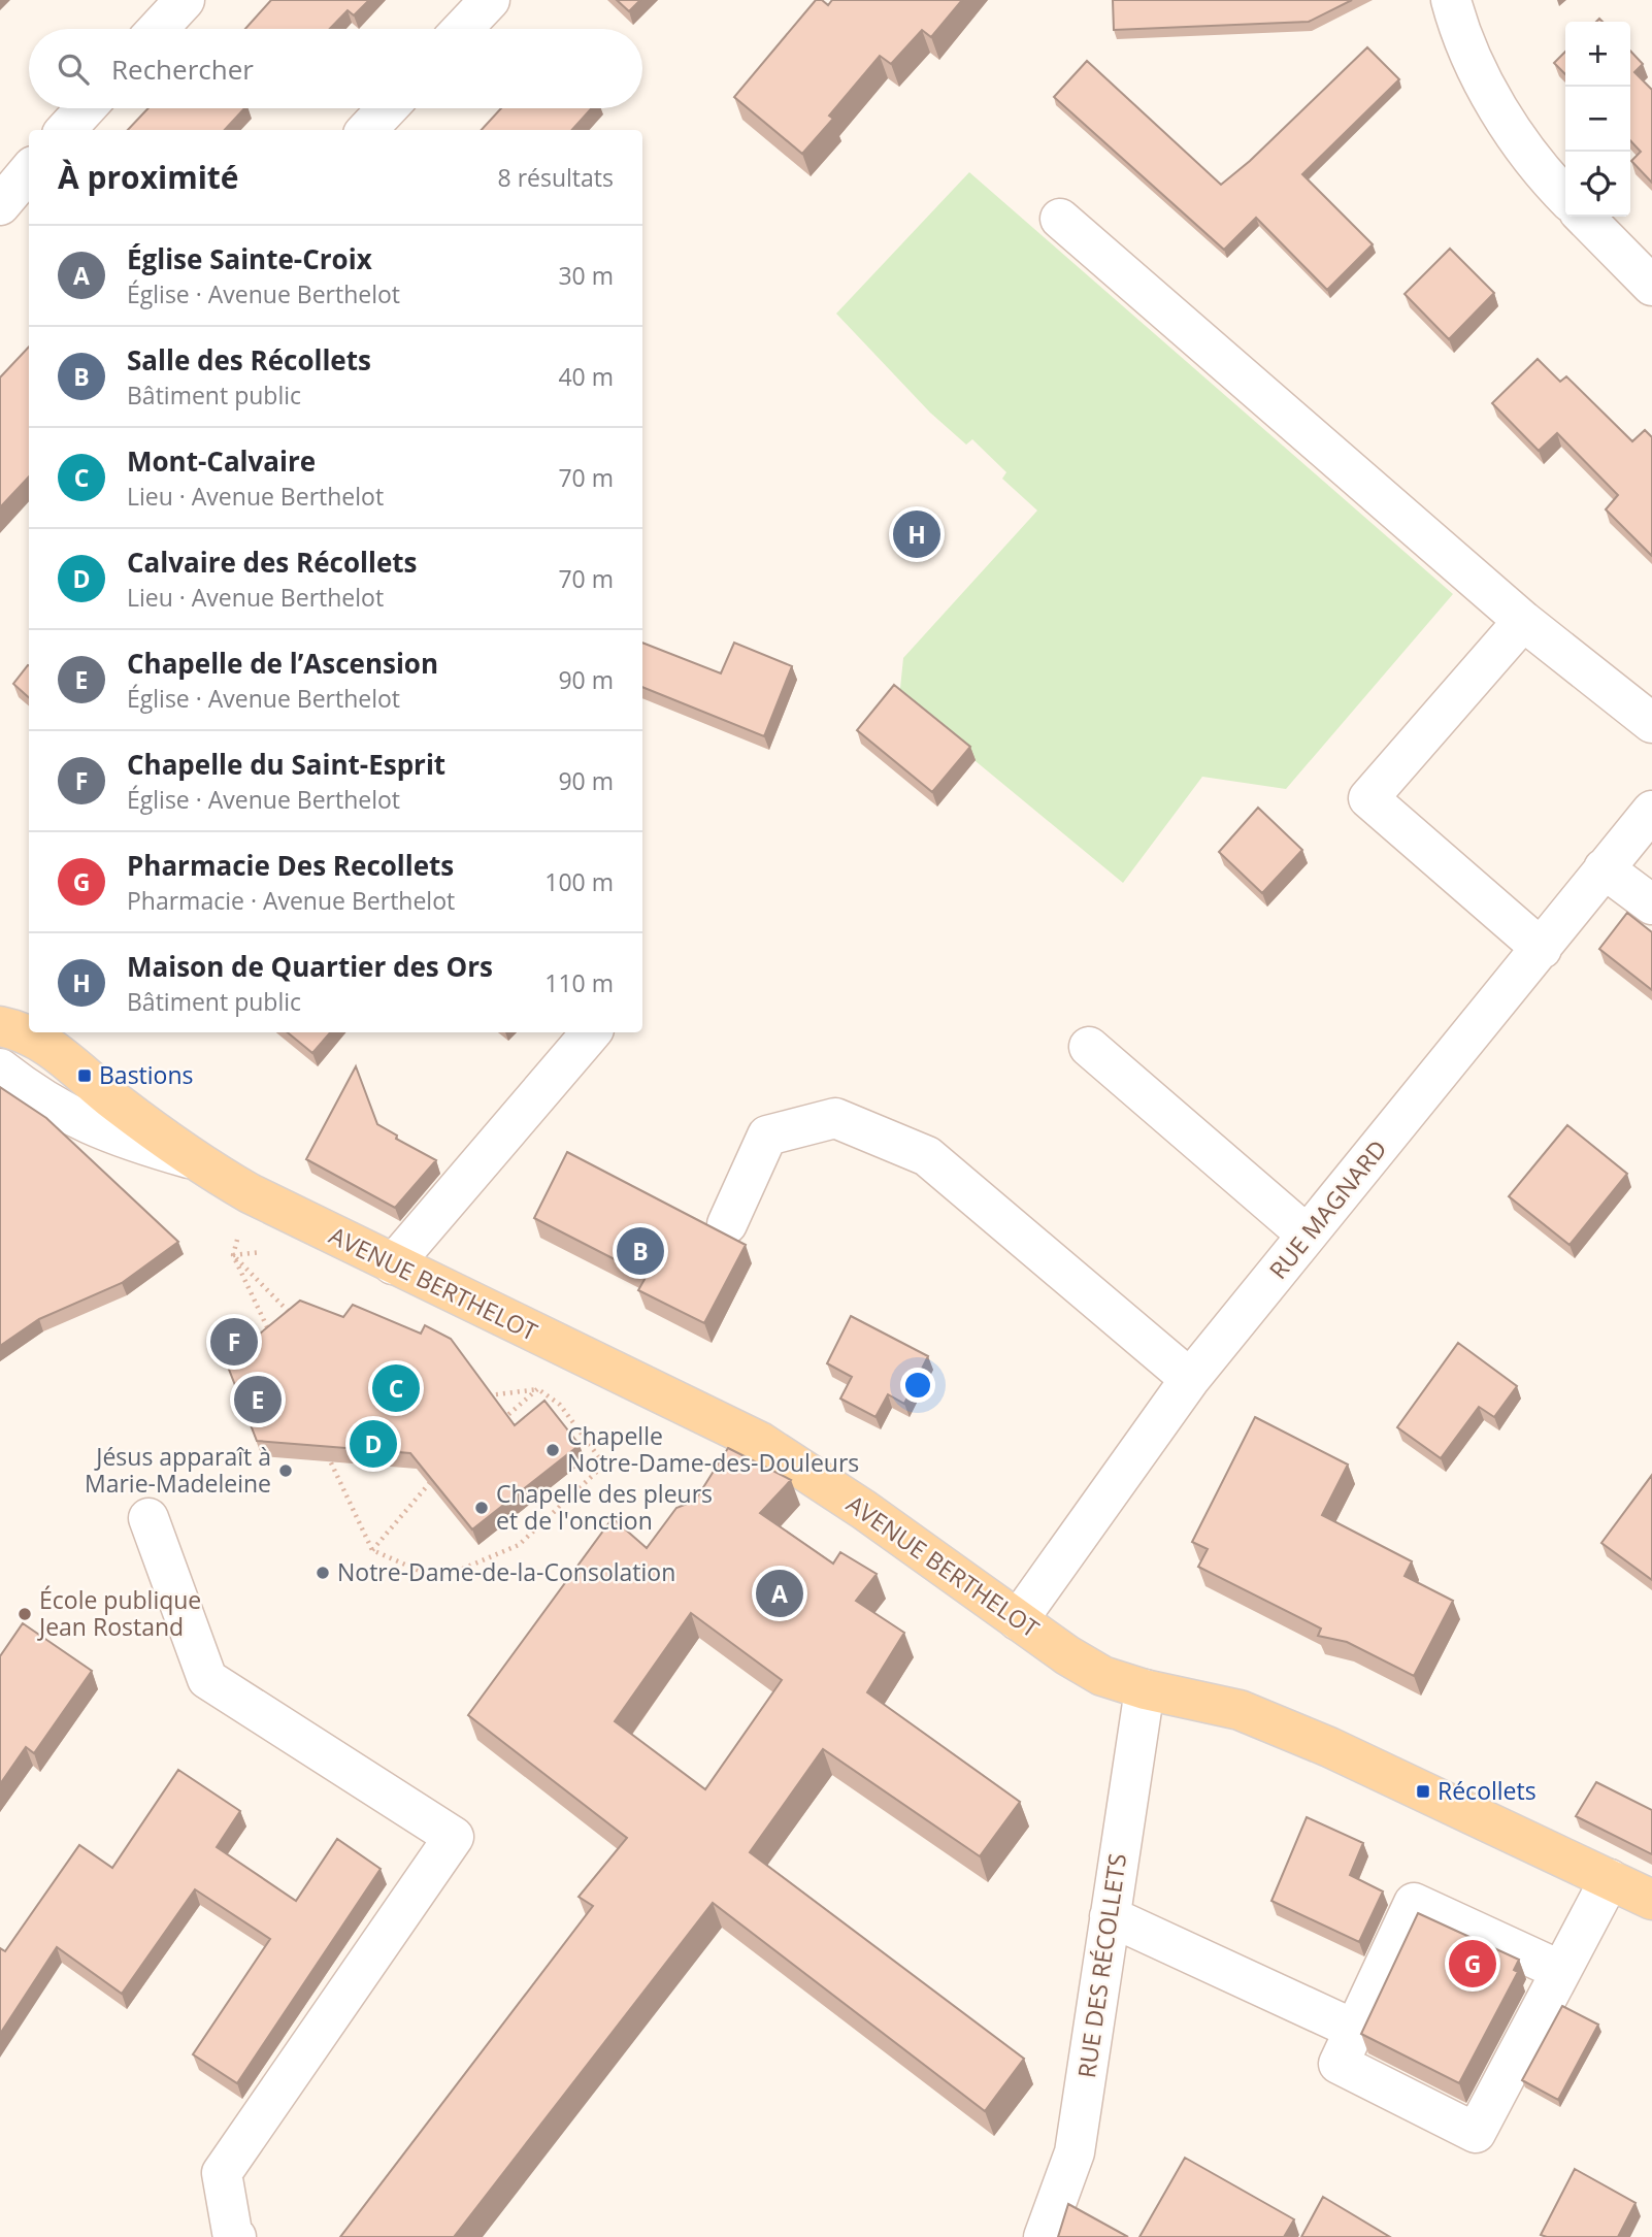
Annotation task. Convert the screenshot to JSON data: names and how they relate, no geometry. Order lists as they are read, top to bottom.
{
  "streets": {
    "main road": ["AVENUE BERTHELOT"],
    "street": ["RUE MAGNARD", "RUE DES RÉCOLLETS"]
  },
  "crossings": [
    ["RUE MAGNARD", "AVENUE BERTHELOT"],
    ["AVENUE BERTHELOT", "RUE DES RÉCOLLETS"]
  ],
  "places": {
    "transit": ["Bastions", "Récollets"],
    "other": [
      "Chapelle Notre-Dame-des-Douleurs",
      "Jésus apparaît à Marie-Madeleine",
      "Chapelle des pleurs et de l'onction",
      "Notre-Dame-de-la-Consolation",
      "École publique Jean Rostand"
    ]
  },
  "page": {
    "map_buttons": ["+", "−"],
    "search": "Rechercher",
    "heading": ["À proximité", "8 résultats"],
    "list": [
      {
        "mark": "A",
        "name": "Église Sainte-Croix",
        "note": "Église · Avenue Berthelot",
        "value": "30 m"
      },
      {
        "mark": "B",
        "name": "Salle des Récollets",
        "note": "Bâtiment public",
        "value": "40 m"
      },
      {
        "mark": "C",
        "name": "Mont-Calvaire",
        "note": "Lieu · Avenue Berthelot",
        "value": "70 m"
      },
      {
        "mark": "D",
        "name": "Calvaire des Récollets",
        "note": "Lieu · Avenue Berthelot",
        "value": "70 m"
      },
      {
        "mark": "E",
        "name": "Chapelle de l’Ascension",
        "note": "Église · Avenue Berthelot",
        "value": "90 m"
      },
      {
        "mark": "F",
        "name": "Chapelle du Saint-Esprit",
        "note": "Église · Avenue Berthelot",
        "value": "90 m"
      },
      {
        "mark": "G",
        "name": "Pharmacie Des Recollets",
        "note": "Pharmacie · Avenue Berthelot",
        "value": "100 m"
      },
      {
        "mark": "H",
        "name": "Maison de Quartier des Ors",
        "note": "Bâtiment public",
        "value": "110 m"
      }
    ],
    "pins": [
      "H",
      "B",
      "F",
      "C",
      "E",
      "D",
      "A",
      "G"
    ]
  }
}
